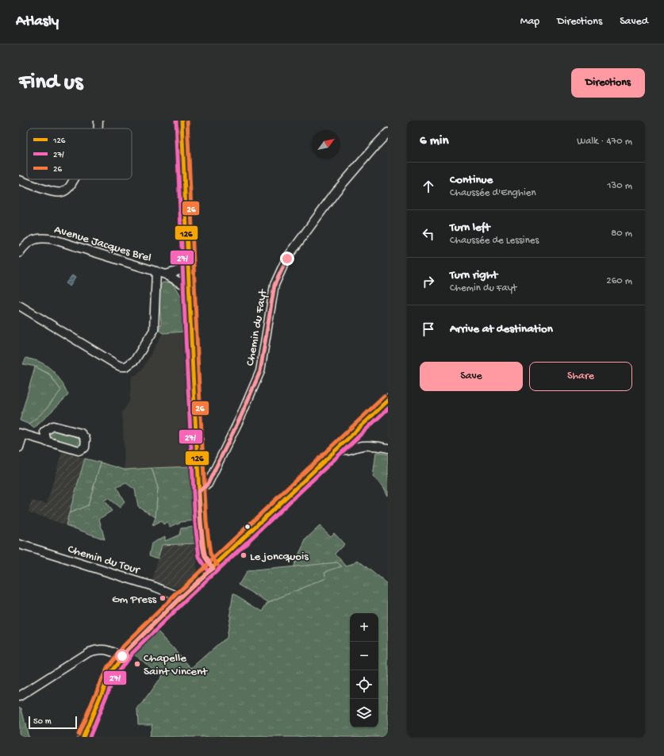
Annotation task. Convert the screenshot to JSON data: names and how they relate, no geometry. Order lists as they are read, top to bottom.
{
  "streets": {
    "street": ["Avenue Jacques Brel", "Chemin du Fayt", "Chemin du Tour"]
  },
  "places": ["Le joncquois", "Gm Press", "Chapelle Saint Vincent"],
  "lines": ["transit line 126", "transit line 27/", "transit line 26"],
  "legend": ["126", "27/", "26"],
  "scale_bar": "50 m",
  "north": "top right",
  "page": {
    "header": "Atlasly",
    "nav": ["Map", "Directions", "Saved"],
    "buttons": [
      "Directions",
      ["Save", "Share"]
    ],
    "title": "Find us",
    "heading": ["6 min", "Walk · 470 m"],
    "list": [
      ["Continue", "Chaussée d'Enghien", "130 m"],
      ["Turn left", "Chaussée de Lessines", "80 m"],
      ["Turn right", "Chemin du Fayt", "260 m"],
      "Arrive at destination"
    ],
    "map_buttons": ["+", "−"],
    "scale": "50 m"
  }
}
